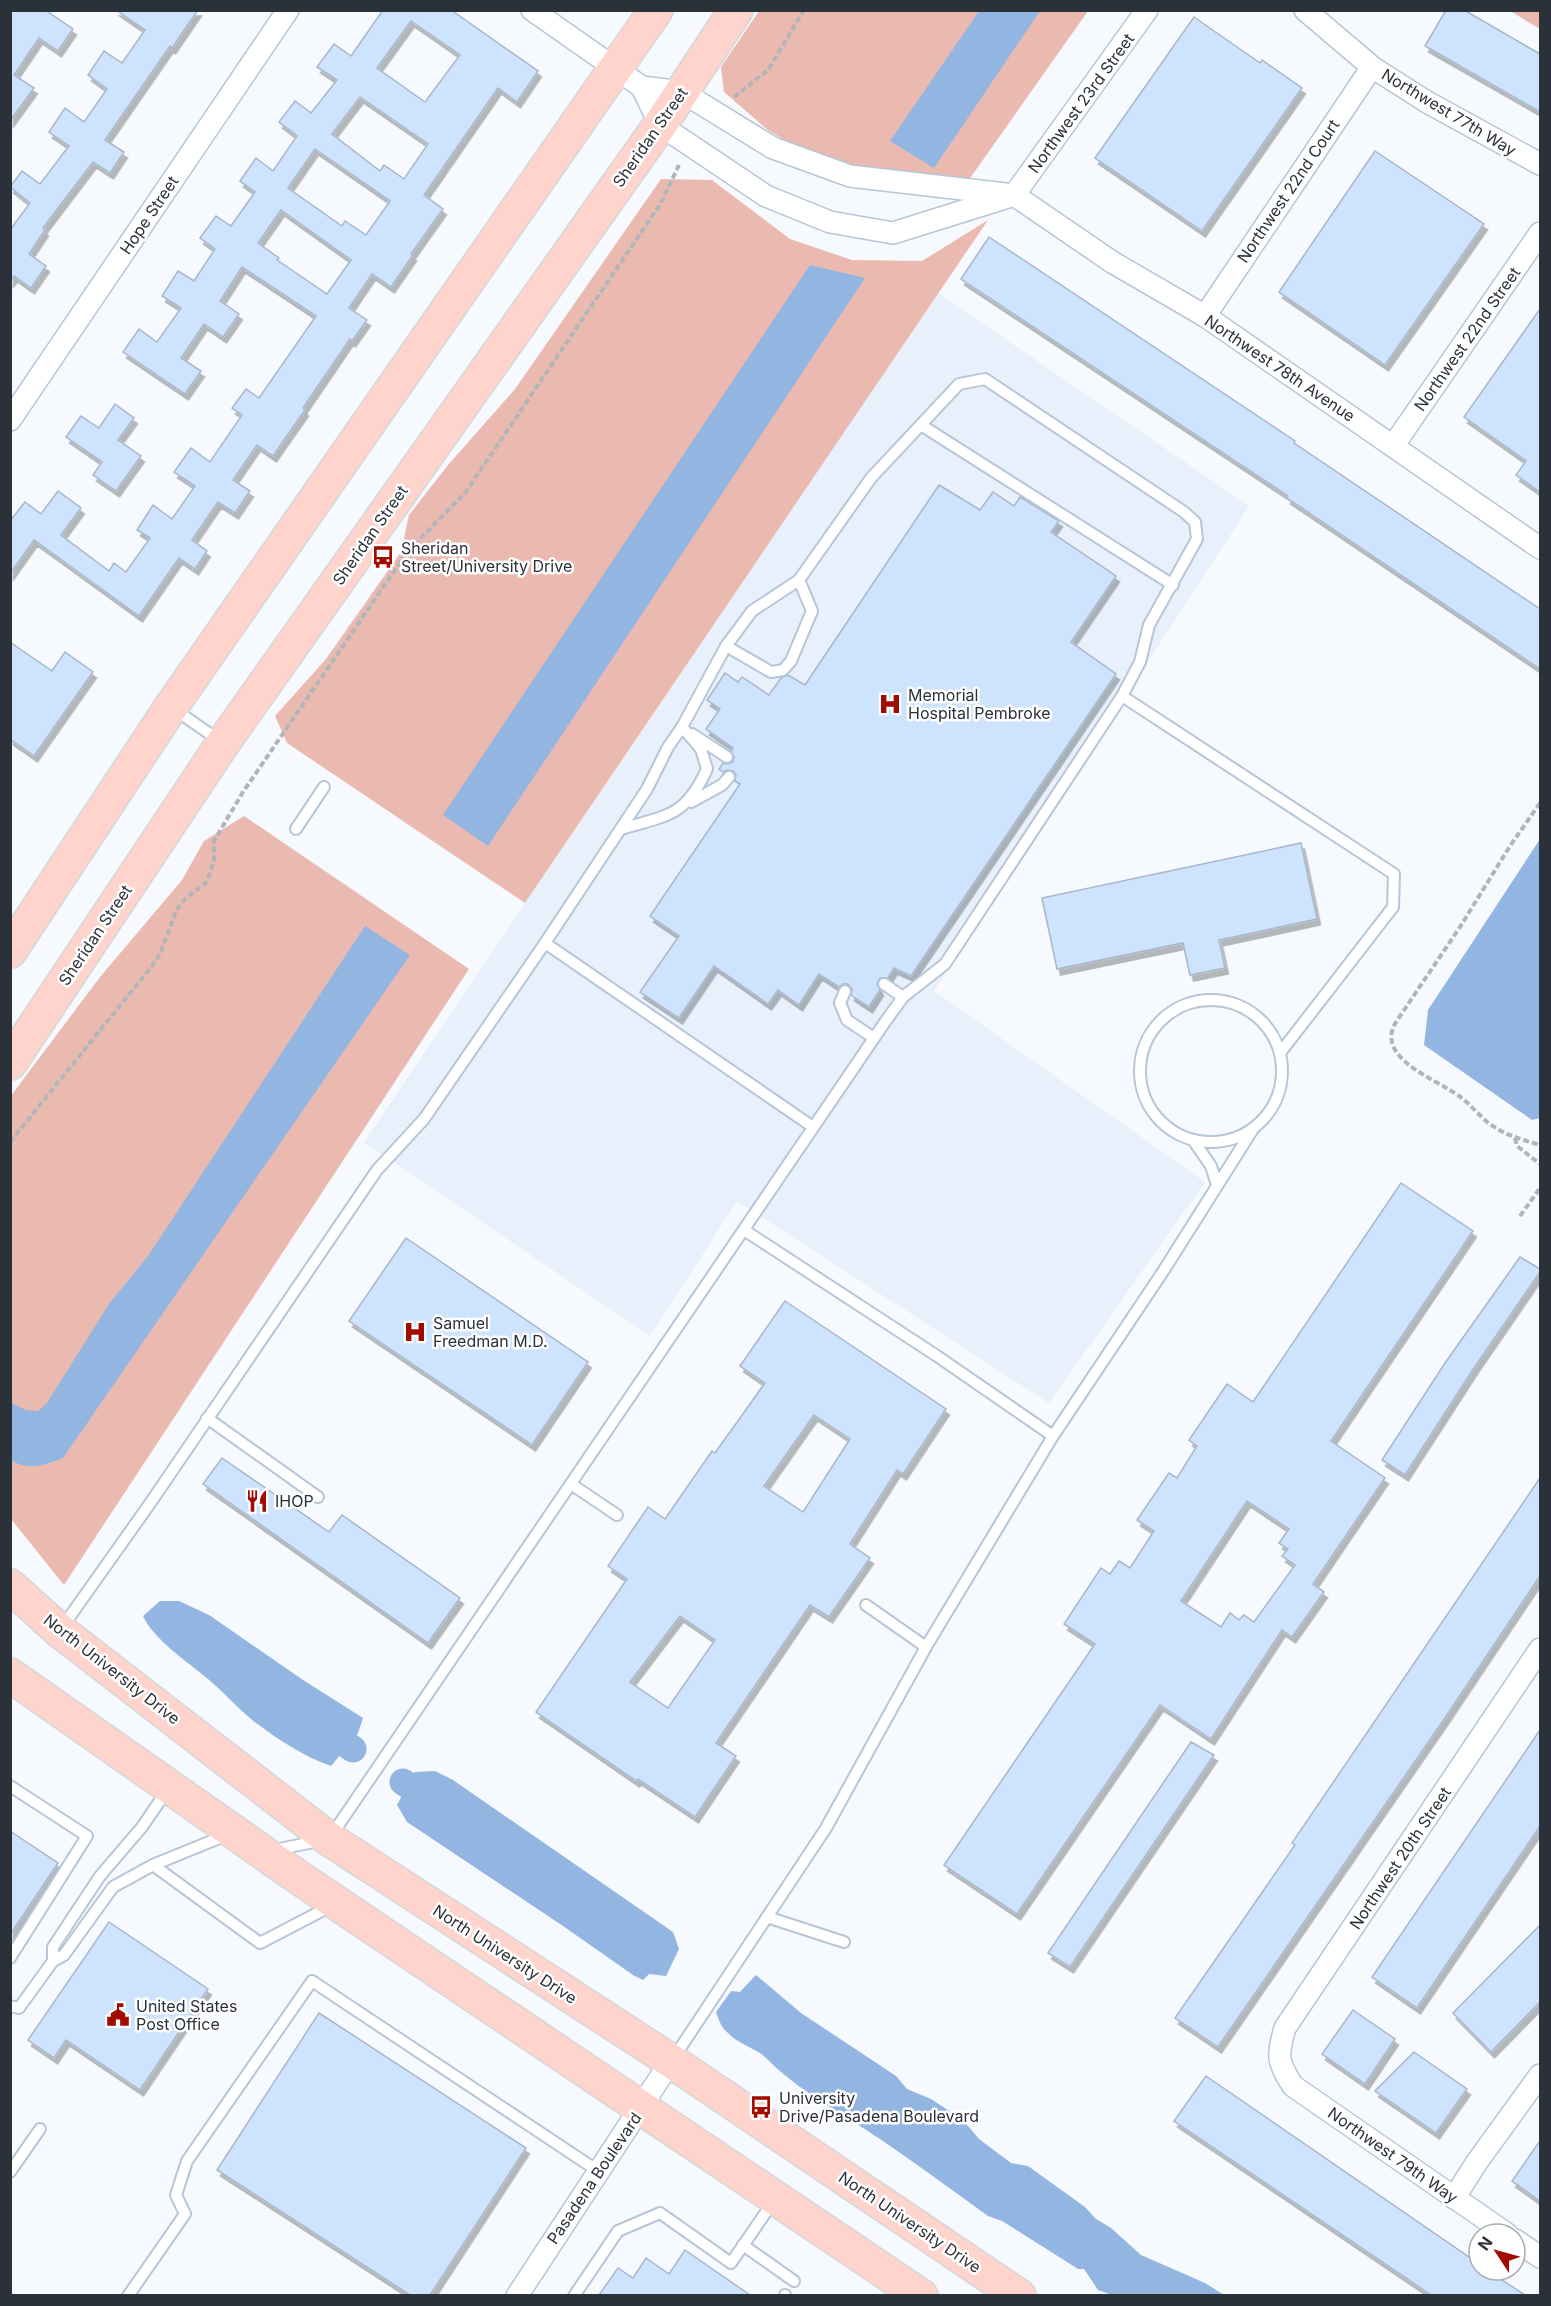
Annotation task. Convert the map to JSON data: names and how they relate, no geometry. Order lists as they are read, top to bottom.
{
  "streets": {
    "main road": ["Sheridan Street", "North University Drive"],
    "street": [
      "Northwest 23rd Street",
      "Northwest 77th Way",
      "Northwest 22nd Court",
      "Hope Street",
      "Northwest 22nd Street",
      "Northwest 78th Avenue",
      "Northwest 20th Street",
      "Northwest 79th Way",
      "Pasadena Boulevard"
    ]
  },
  "crossings": [
    ["Northwest 23rd Street", "Northwest 78th Avenue"],
    ["Northwest 77th Way", "Northwest 22nd Court"],
    ["Sheridan Street", "Northwest 78th Avenue"],
    ["Northwest 22nd Court", "Northwest 78th Avenue"],
    ["Northwest 22nd Street", "Northwest 78th Avenue"],
    ["North University Drive", "Pasadena Boulevard"],
    ["Northwest 20th Street", "Northwest 79th Way"]
  ],
  "places": {
    "bus stop": ["Sheridan Street/University Drive", "University Drive/Pasadena Boulevard"],
    "hospital": ["Memorial Hospital Pembroke", "Samuel Freedman M.D."],
    "restaurant": ["IHOP"],
    "public building": ["United States Post Office"]
  },
  "north": "top left"
}
